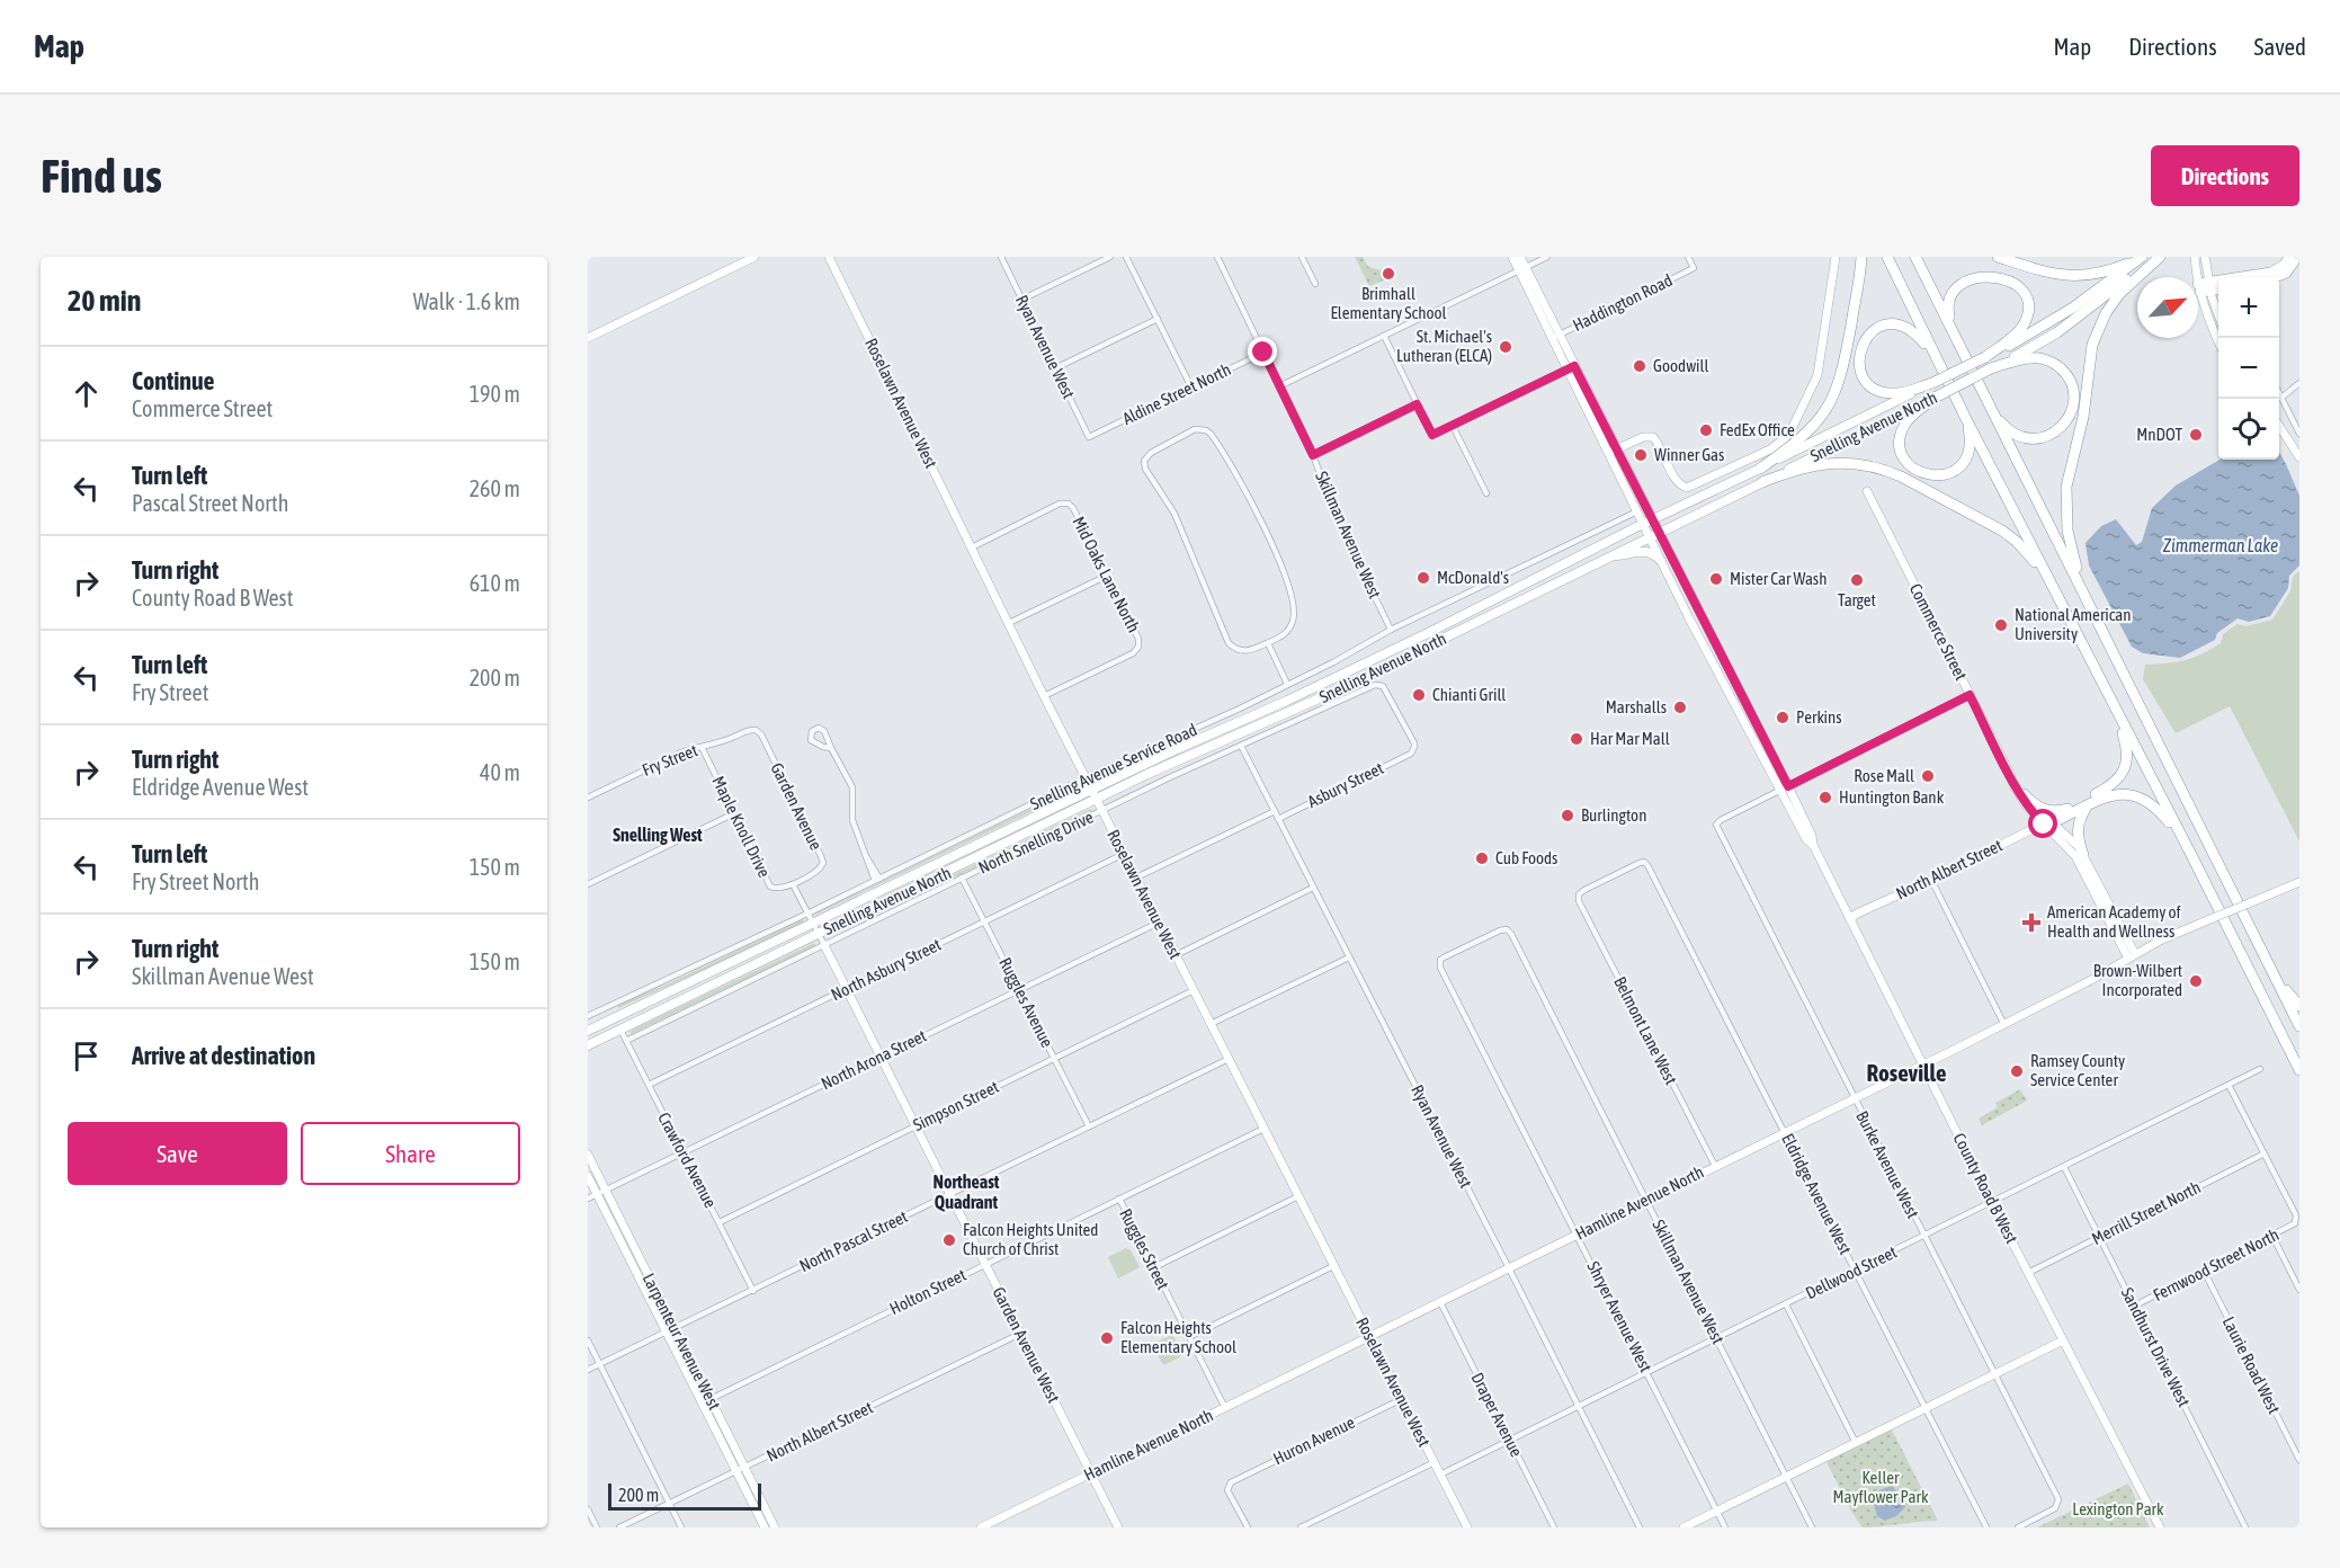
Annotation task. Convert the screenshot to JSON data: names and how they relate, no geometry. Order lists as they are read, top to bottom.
{
  "streets": {
    "highway": ["Snelling Avenue North"],
    "street": [
      "Haddington Road",
      "Ryan Avenue West",
      "Aldine Street North",
      "Roselawn Avenue West",
      "Skillman Avenue West",
      "Mid Oaks Lane North",
      "Commerce Street",
      "Fry Street",
      "Snelling Avenue Service Road",
      "Asbury Street",
      "Garden Avenue",
      "Maple Knoll Drive",
      "North Snelling Drive",
      "North Albert Street",
      "North Asbury Street",
      "Ruggles Avenue",
      "Belmont Lane West",
      "North Arona Street",
      "Simpson Street",
      "Crawford Avenue",
      "Burke Avenue West",
      "County Road B West",
      "Eldridge Avenue West",
      "Hamline Avenue North",
      "Merrill Street North",
      "North Pascal Street",
      "Ruggles Street",
      "Fernwood Street North",
      "Dellwood Street",
      "Holton Street",
      "Shryer Avenue West",
      "Larpenteur Avenue West",
      "Garden Avenue West",
      "Sandhurst Drive West",
      "Laurie Road West",
      "Draper Avenue",
      "Huron Avenue"
    ]
  },
  "crossings": [
    ["Haddington Road", "County Road B West"],
    ["Ryan Avenue West", "Aldine Street North"],
    ["Ryan Avenue West", "Asbury Street"],
    ["Ryan Avenue West", "North Snelling Drive"],
    ["Ryan Avenue West", "Hamline Avenue North"],
    ["Ryan Avenue West", "Dellwood Street"],
    ["Aldine Street North", "Skillman Avenue West"],
    ["Roselawn Avenue West", "Snelling Avenue North"],
    ["Roselawn Avenue West", "Mid Oaks Lane North"],
    ["Roselawn Avenue West", "Snelling Avenue Service Road"],
    ["Roselawn Avenue West", "North Snelling Drive"],
    ["Roselawn Avenue West", "North Asbury Street"],
    ["Roselawn Avenue West", "North Arona Street"],
    ["Roselawn Avenue West", "Simpson Street"],
    ["Roselawn Avenue West", "Hamline Avenue North"],
    ["Roselawn Avenue West", "North Pascal Street"],
    ["Roselawn Avenue West", "Dellwood Street"],
    ["Roselawn Avenue West", "Holton Street"],
    ["Roselawn Avenue West", "Huron Avenue"],
    ["Snelling Avenue North", "Crawford Avenue"],
    ["Snelling Avenue North", "County Road B West"],
    ["Skillman Avenue West", "Snelling Avenue Service Road"],
    ["Skillman Avenue West", "Hamline Avenue North"],
    ["Skillman Avenue West", "Dellwood Street"],
    ["Skillman Avenue West", "Shryer Avenue West"],
    ["Commerce Street", "North Albert Street"],
    ["Commerce Street", "Hamline Avenue North"],
    ["Fry Street", "Garden Avenue"],
    ["Fry Street", "Maple Knoll Drive"],
    ["Snelling Avenue Service Road", "County Road B West"],
    ["Asbury Street", "North Snelling Drive"],
    ["Garden Avenue", "Maple Knoll Drive"],
    ["North Snelling Drive", "Ruggles Avenue"],
    ["North Snelling Drive", "Crawford Avenue"],
    ["North Snelling Drive", "Garden Avenue West"],
    ["North Albert Street", "County Road B West"],
    ["North Albert Street", "Larpenteur Avenue West"],
    ["North Albert Street", "Garden Avenue West"],
    ["North Asbury Street", "Ruggles Avenue"],
    ["North Asbury Street", "Crawford Avenue"],
    ["North Asbury Street", "Garden Avenue West"],
    ["Ruggles Avenue", "North Arona Street"],
    ["Ruggles Avenue", "Simpson Street"],
    ["Ruggles Avenue", "North Pascal Street"],
    ["Belmont Lane West", "Eldridge Avenue West"],
    ["Belmont Lane West", "Hamline Avenue North"],
    ["North Arona Street", "Crawford Avenue"],
    ["North Arona Street", "Larpenteur Avenue West"],
    ["North Arona Street", "Garden Avenue West"],
    ["Simpson Street", "Crawford Avenue"],
    ["Simpson Street", "Garden Avenue West"],
    ["Crawford Avenue", "North Pascal Street"],
    ["Burke Avenue West", "County Road B West"],
    ["Burke Avenue West", "Hamline Avenue North"],
    ["Burke Avenue West", "Dellwood Street"],
    ["County Road B West", "Hamline Avenue North"],
    ["County Road B West", "Merrill Street North"],
    ["County Road B West", "Dellwood Street"],
    ["Eldridge Avenue West", "Hamline Avenue North"],
    ["Eldridge Avenue West", "Dellwood Street"],
    ["Hamline Avenue North", "Ruggles Street"],
    ["Hamline Avenue North", "Shryer Avenue West"],
    ["Hamline Avenue North", "Garden Avenue West"],
    ["Hamline Avenue North", "Draper Avenue"],
    ["Merrill Street North", "Fernwood Street North"],
    ["Merrill Street North", "Sandhurst Drive West"],
    ["North Pascal Street", "Larpenteur Avenue West"],
    ["North Pascal Street", "Garden Avenue West"],
    ["Ruggles Street", "Holton Street"],
    ["Fernwood Street North", "Sandhurst Drive West"],
    ["Fernwood Street North", "Laurie Road West"],
    ["Dellwood Street", "Shryer Avenue West"],
    ["Dellwood Street", "Sandhurst Drive West"],
    ["Dellwood Street", "Draper Avenue"],
    ["Holton Street", "Larpenteur Avenue West"],
    ["Holton Street", "Garden Avenue West"]
  ],
  "districts": ["Snelling West", "Roseville", "Northeast Quadrant"],
  "water": ["Zimmerman Lake"],
  "parks": ["Keller Mayflower Park", "Lexington Park"],
  "places": {
    "other": [
      "Brimhall Elementary School",
      "St. Michael's Lutheran (ELCA)",
      "Goodwill",
      "FedEx Office",
      "MnDOT",
      "Winner Gas",
      "McDonald's",
      "Mister Car Wash",
      "Target",
      "National American University",
      "Chianti Grill",
      "Marshalls",
      "Perkins",
      "Har Mar Mall",
      "Rose Mall",
      "Huntington Bank",
      "Burlington",
      "Cub Foods",
      "Brown-Wilbert Incorporated",
      "Ramsey County Service Center",
      "Falcon Heights United Church of Christ",
      "Falcon Heights Elementary School"
    ],
    "health": ["American Academy of Health and Wellness"]
  },
  "scale_bar": "200 m",
  "north": "top right",
  "page": {
    "header": "Map",
    "nav": ["Map", "Directions", "Saved"],
    "buttons": [
      "Directions",
      ["Save", "Share"]
    ],
    "title": "Find us",
    "heading": ["20 min", "Walk · 1.6 km"],
    "map_buttons": ["+", "−"],
    "list": [
      ["Continue", "Commerce Street", "190 m"],
      ["Turn left", "Pascal Street North", "260 m"],
      ["Turn right", "County Road B West", "610 m"],
      ["Turn left", "Fry Street", "200 m"],
      ["Turn right", "Eldridge Avenue West", "40 m"],
      ["Turn left", "Fry Street North", "150 m"],
      ["Turn right", "Skillman Avenue West", "150 m"],
      "Arrive at destination"
    ],
    "scale": "200 m"
  }
}
